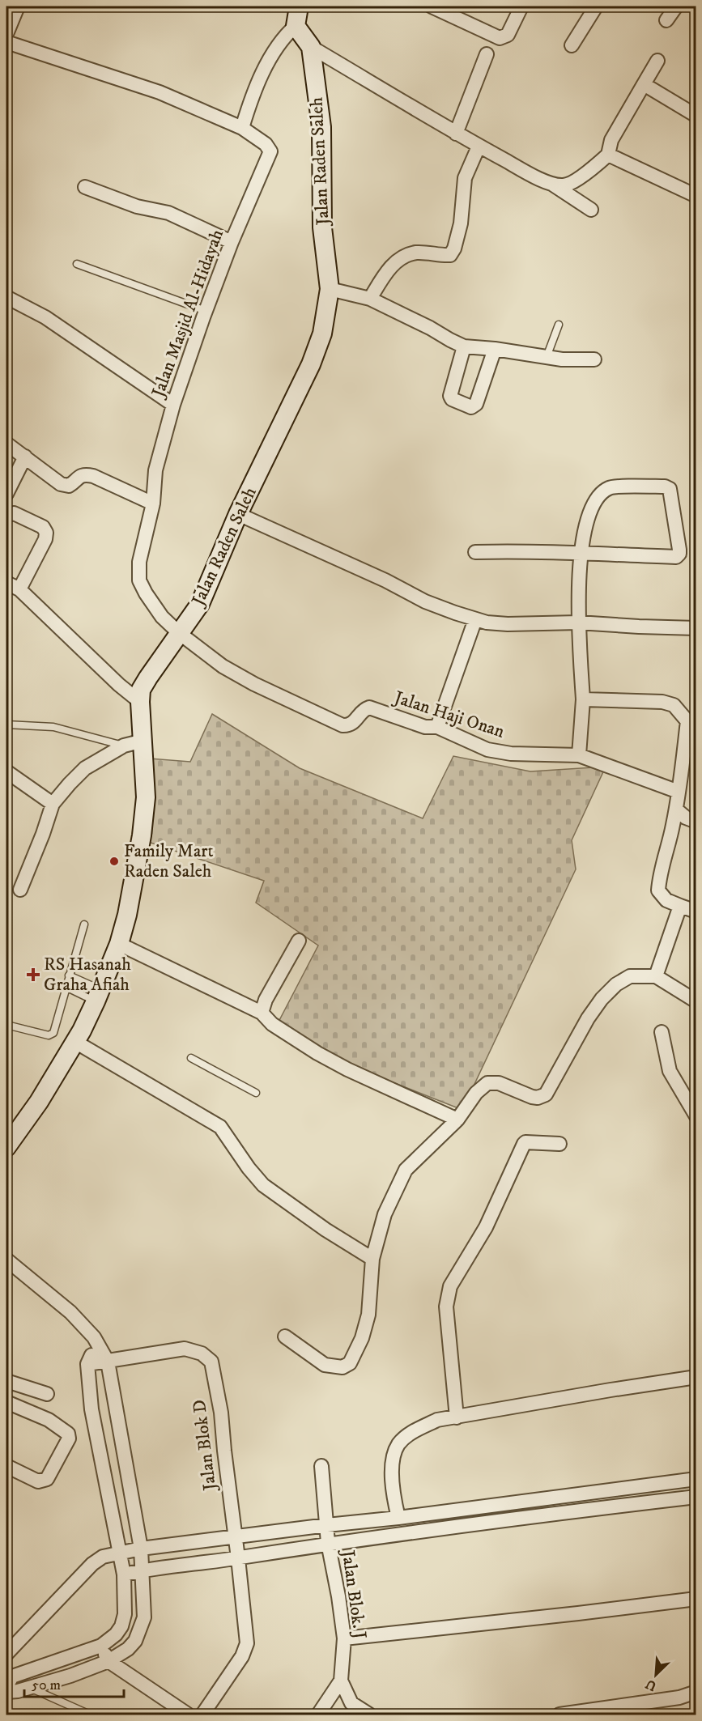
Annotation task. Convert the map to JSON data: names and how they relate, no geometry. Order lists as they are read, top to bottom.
{
  "streets": {
    "street": [
      "Jalan Raden Saleh",
      "Jalan Masjid Al-Hidayah",
      "Jalan Haji Onan",
      "Jalan Blok D",
      "Jalan Blok. J"
    ]
  },
  "crossings": [
    ["Jalan Raden Saleh", "Jalan Masjid Al-Hidayah"],
    ["Jalan Raden Saleh", "Jalan Haji Onan"],
    ["Jalan Masjid Al-Hidayah", "Jalan Haji Onan"]
  ],
  "places": {
    "other": ["Family Mart Raden Saleh"],
    "health": ["RS Hasanah Graha Afiah"]
  },
  "scale_bar": "50 m",
  "north": "bottom left"
}
